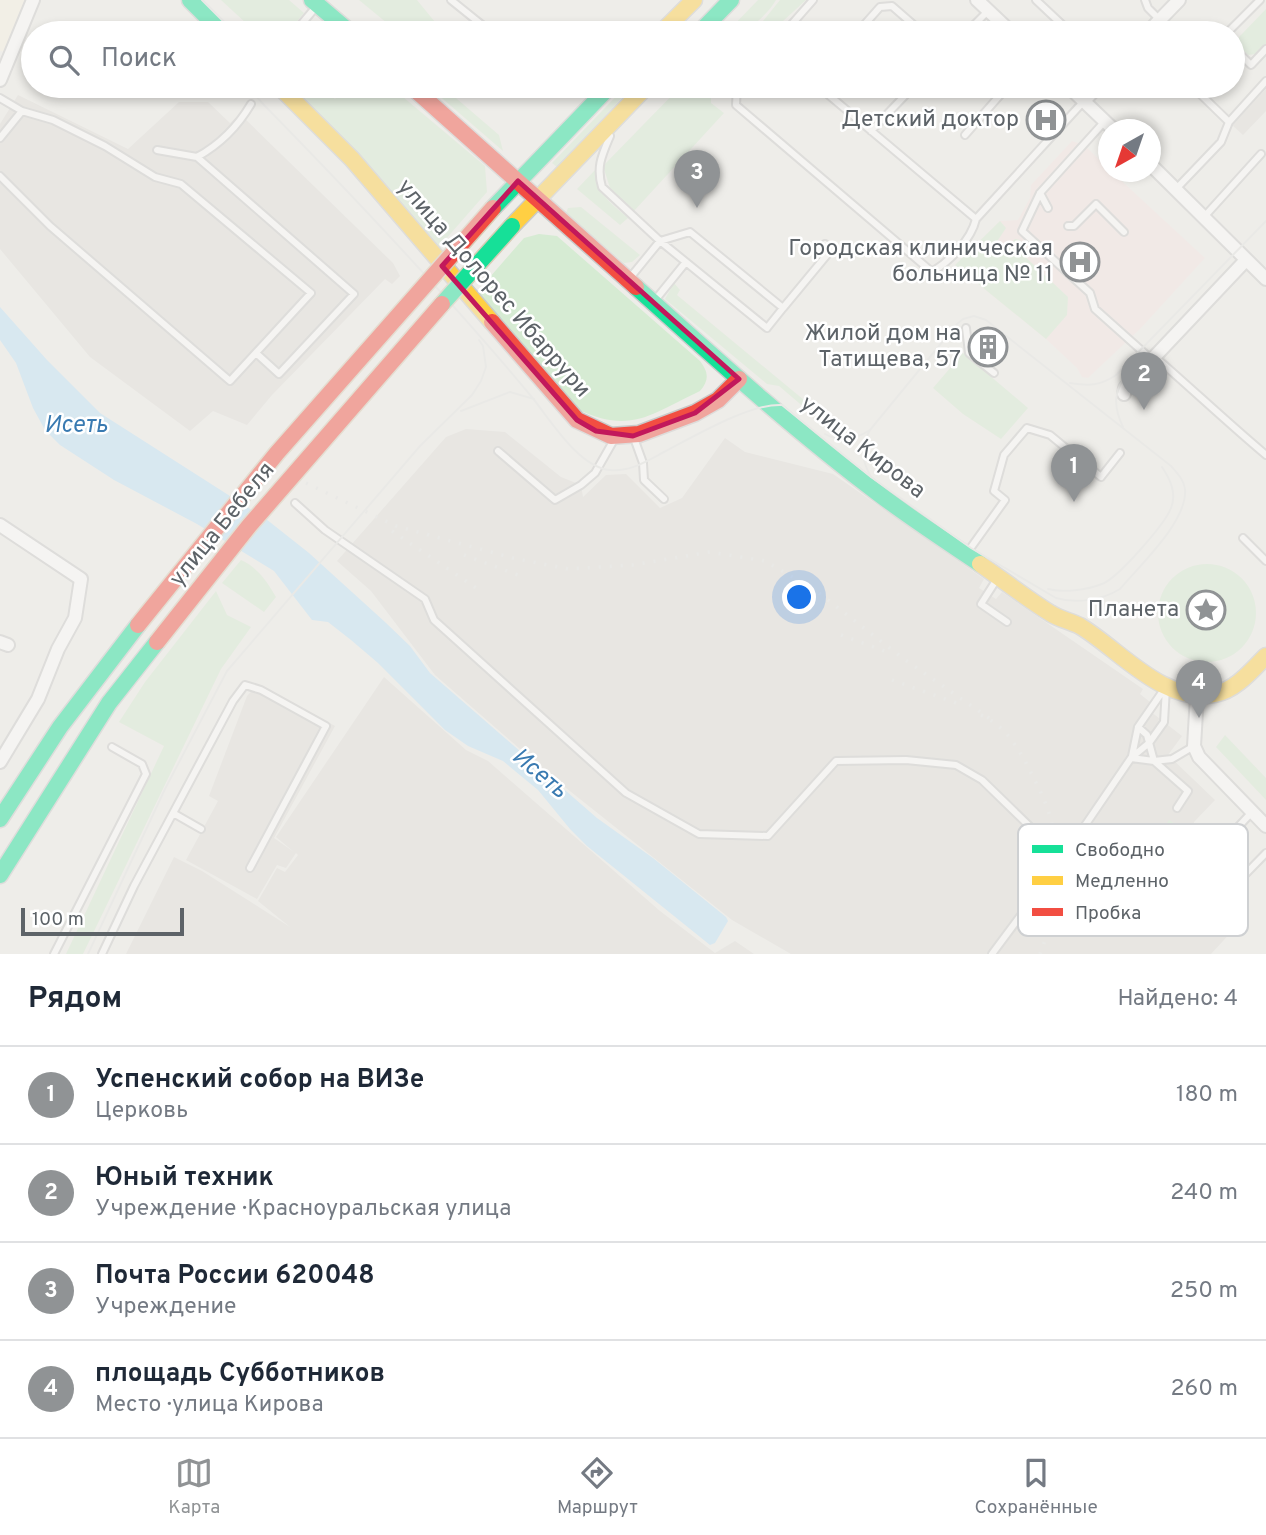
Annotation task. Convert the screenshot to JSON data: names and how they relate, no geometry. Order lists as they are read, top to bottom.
{
  "streets": {
    "main road": ["улица Долорес Ибаррури", "улица Кирова", "улица Бебеля"]
  },
  "crossings": [
    ["улица Долорес Ибаррури", "улица Кирова"],
    ["улица Кирова", "улица Бебеля"]
  ],
  "water": ["Исеть"],
  "places": {
    "hospital": ["Детский доктор", "Городская клиническая больница № 11"],
    "building": ["Жилой дом на Татищева, 57"],
    "place": ["Планета"]
  },
  "legend": ["Свободно", "Медленно", "Пробка"],
  "scale_bar": "100 m",
  "north": "bottom left",
  "page": {
    "search": "Поиск",
    "pins": [
      "3",
      "2",
      "1",
      "4"
    ],
    "scale": "100 m",
    "heading": ["Рядом", "Найдено: 4"],
    "list": [
      {
        "mark": "1",
        "name": "Успенский собор на ВИЗе",
        "note": "Церковь",
        "value": "180 m"
      },
      {
        "mark": "2",
        "name": "Юный техник",
        "note": "Учреждение · Красноуральская улица",
        "value": "240 m"
      },
      {
        "mark": "3",
        "name": "Почта России 620048",
        "note": "Учреждение",
        "value": "250 m"
      },
      {
        "mark": "4",
        "name": "площадь Субботников",
        "note": "Место · улица Кирова",
        "value": "260 m"
      }
    ],
    "nav": ["Карта", "Маршрут", "Сохранённые"]
  }
}
